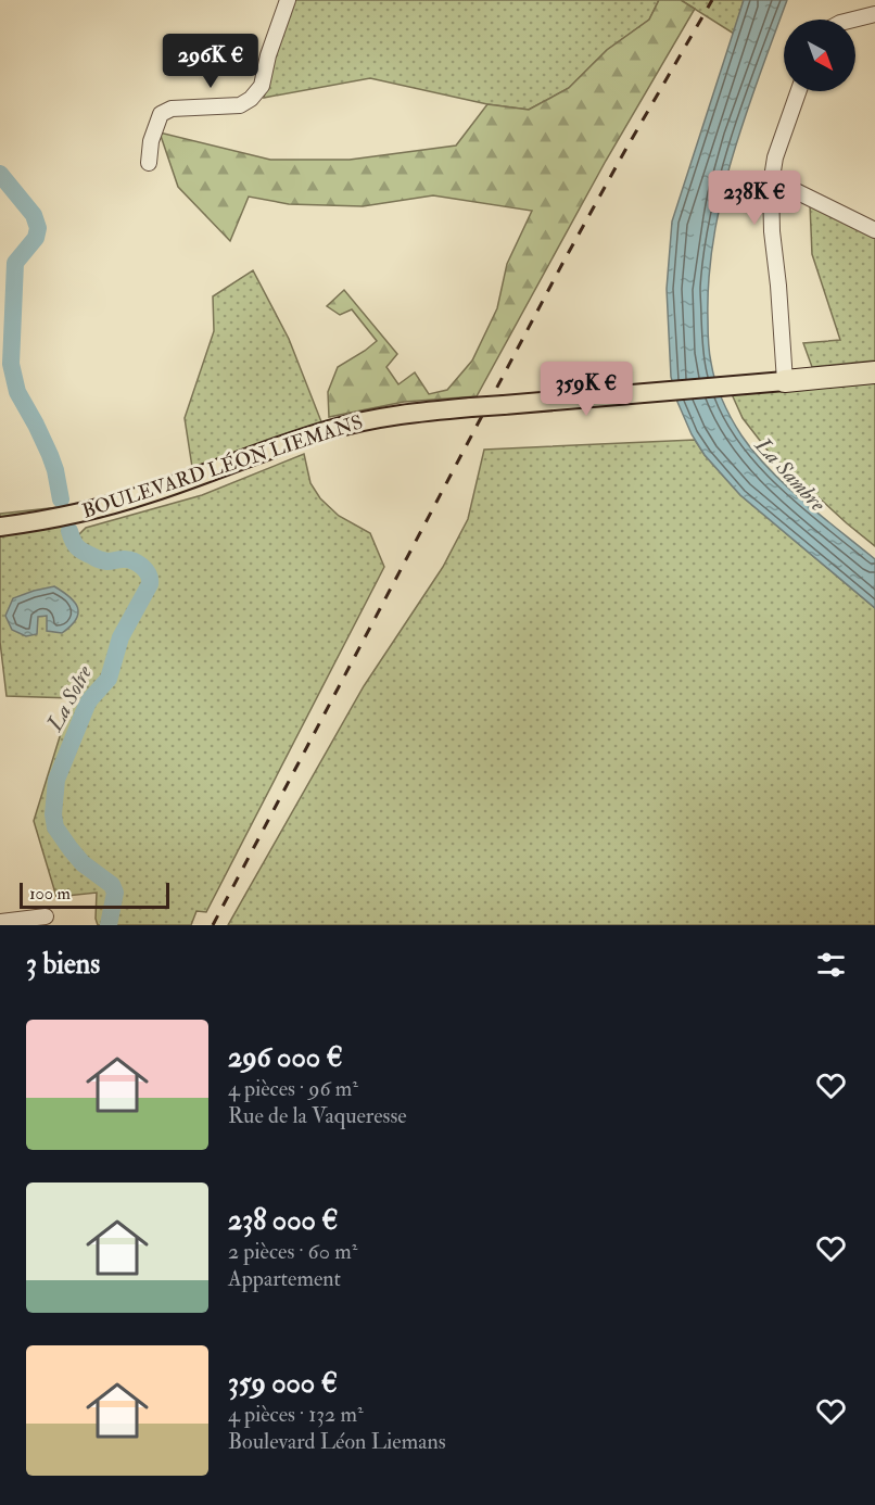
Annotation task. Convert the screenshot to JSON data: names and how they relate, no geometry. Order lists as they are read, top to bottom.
{
  "streets": {
    "highway": ["BOULEVARD LÉON LIEMANS"]
  },
  "water": ["La Sambre", "La Solre"],
  "scale_bar": "100 m",
  "north": "bottom right",
  "page": {
    "price": ["296K €", "238K €", "359K €"],
    "scale": "100 m",
    "heading": "3 biens",
    "list": [
      {
        "name": "296 000 €",
        "note": "4 pièces · 96 m² · Rue de la Vaqueresse"
      },
      {
        "name": "238 000 €",
        "note": "2 pièces · 60 m² · Appartement"
      },
      {
        "name": "359 000 €",
        "note": "4 pièces · 132 m² · Boulevard Léon Liemans"
      }
    ]
  }
}
